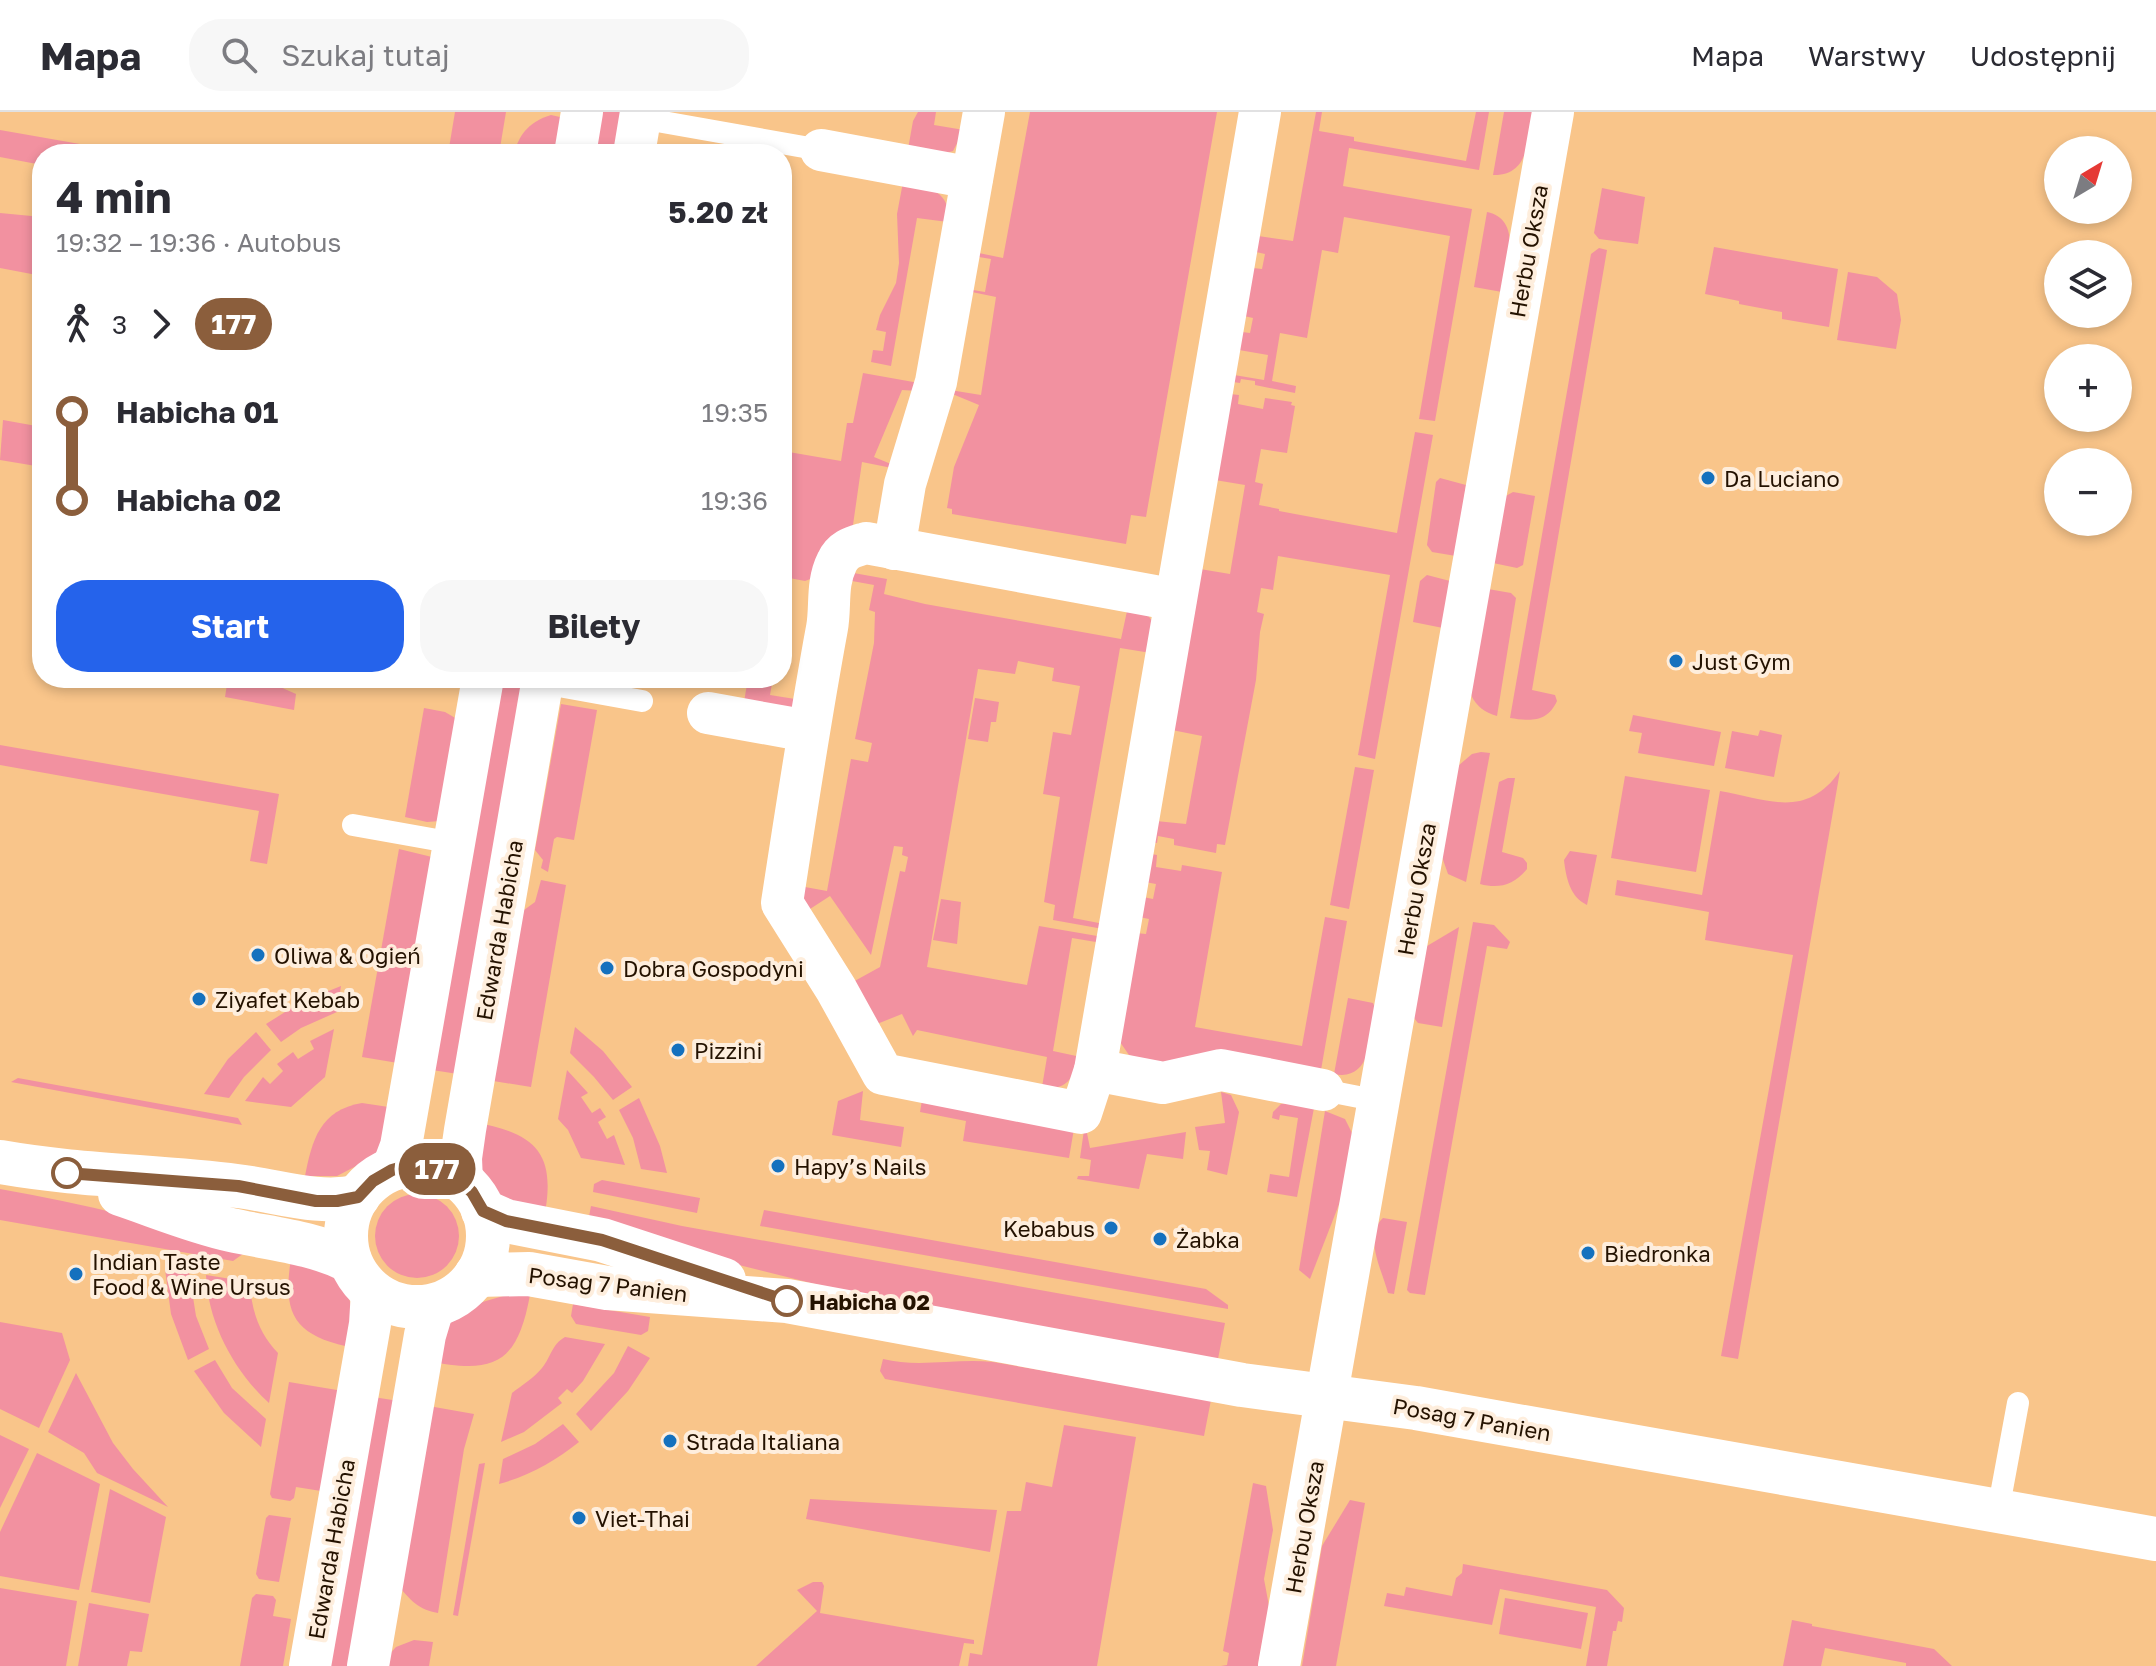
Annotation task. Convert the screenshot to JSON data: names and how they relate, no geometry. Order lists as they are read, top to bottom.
{
  "streets": {
    "street": ["Herbu Oksza", "Edwarda Habicha", "Posag 7 Panien"]
  },
  "crossings": [
    ["Herbu Oksza", "Posag 7 Panien"],
    ["Edwarda Habicha", "Posag 7 Panien"]
  ],
  "places": [
    "Da Luciano",
    "Just Gym",
    "Oliwa & Ogień",
    "Dobra Gospodyni",
    "Ziyafet Kebab",
    "Pizzini",
    "Hapy’s Nails",
    "Kebabus",
    "Żabka",
    "Biedronka",
    "Indian Taste Food & Wine Ursus",
    "Habicha 02",
    "Strada Italiana",
    "Viet-Thai"
  ],
  "lines": ["bus line 177"],
  "north": "top right",
  "page": {
    "header": "Mapa",
    "search": "Szukaj tutaj",
    "nav": ["Mapa", "Warstwy", "Udostępnij"],
    "on_map": "177",
    "map_buttons": ["+", "−"],
    "heading": ["4 min", "19:32 – 19:36 · Autobus", "5.20 zł"],
    "legs": ["3", "177"],
    "list": [
      {
        "name": "Habicha 01",
        "value": "19:35"
      },
      {
        "name": "Habicha 02",
        "value": "19:36"
      }
    ],
    "buttons": ["Start", "Bilety"]
  }
}
